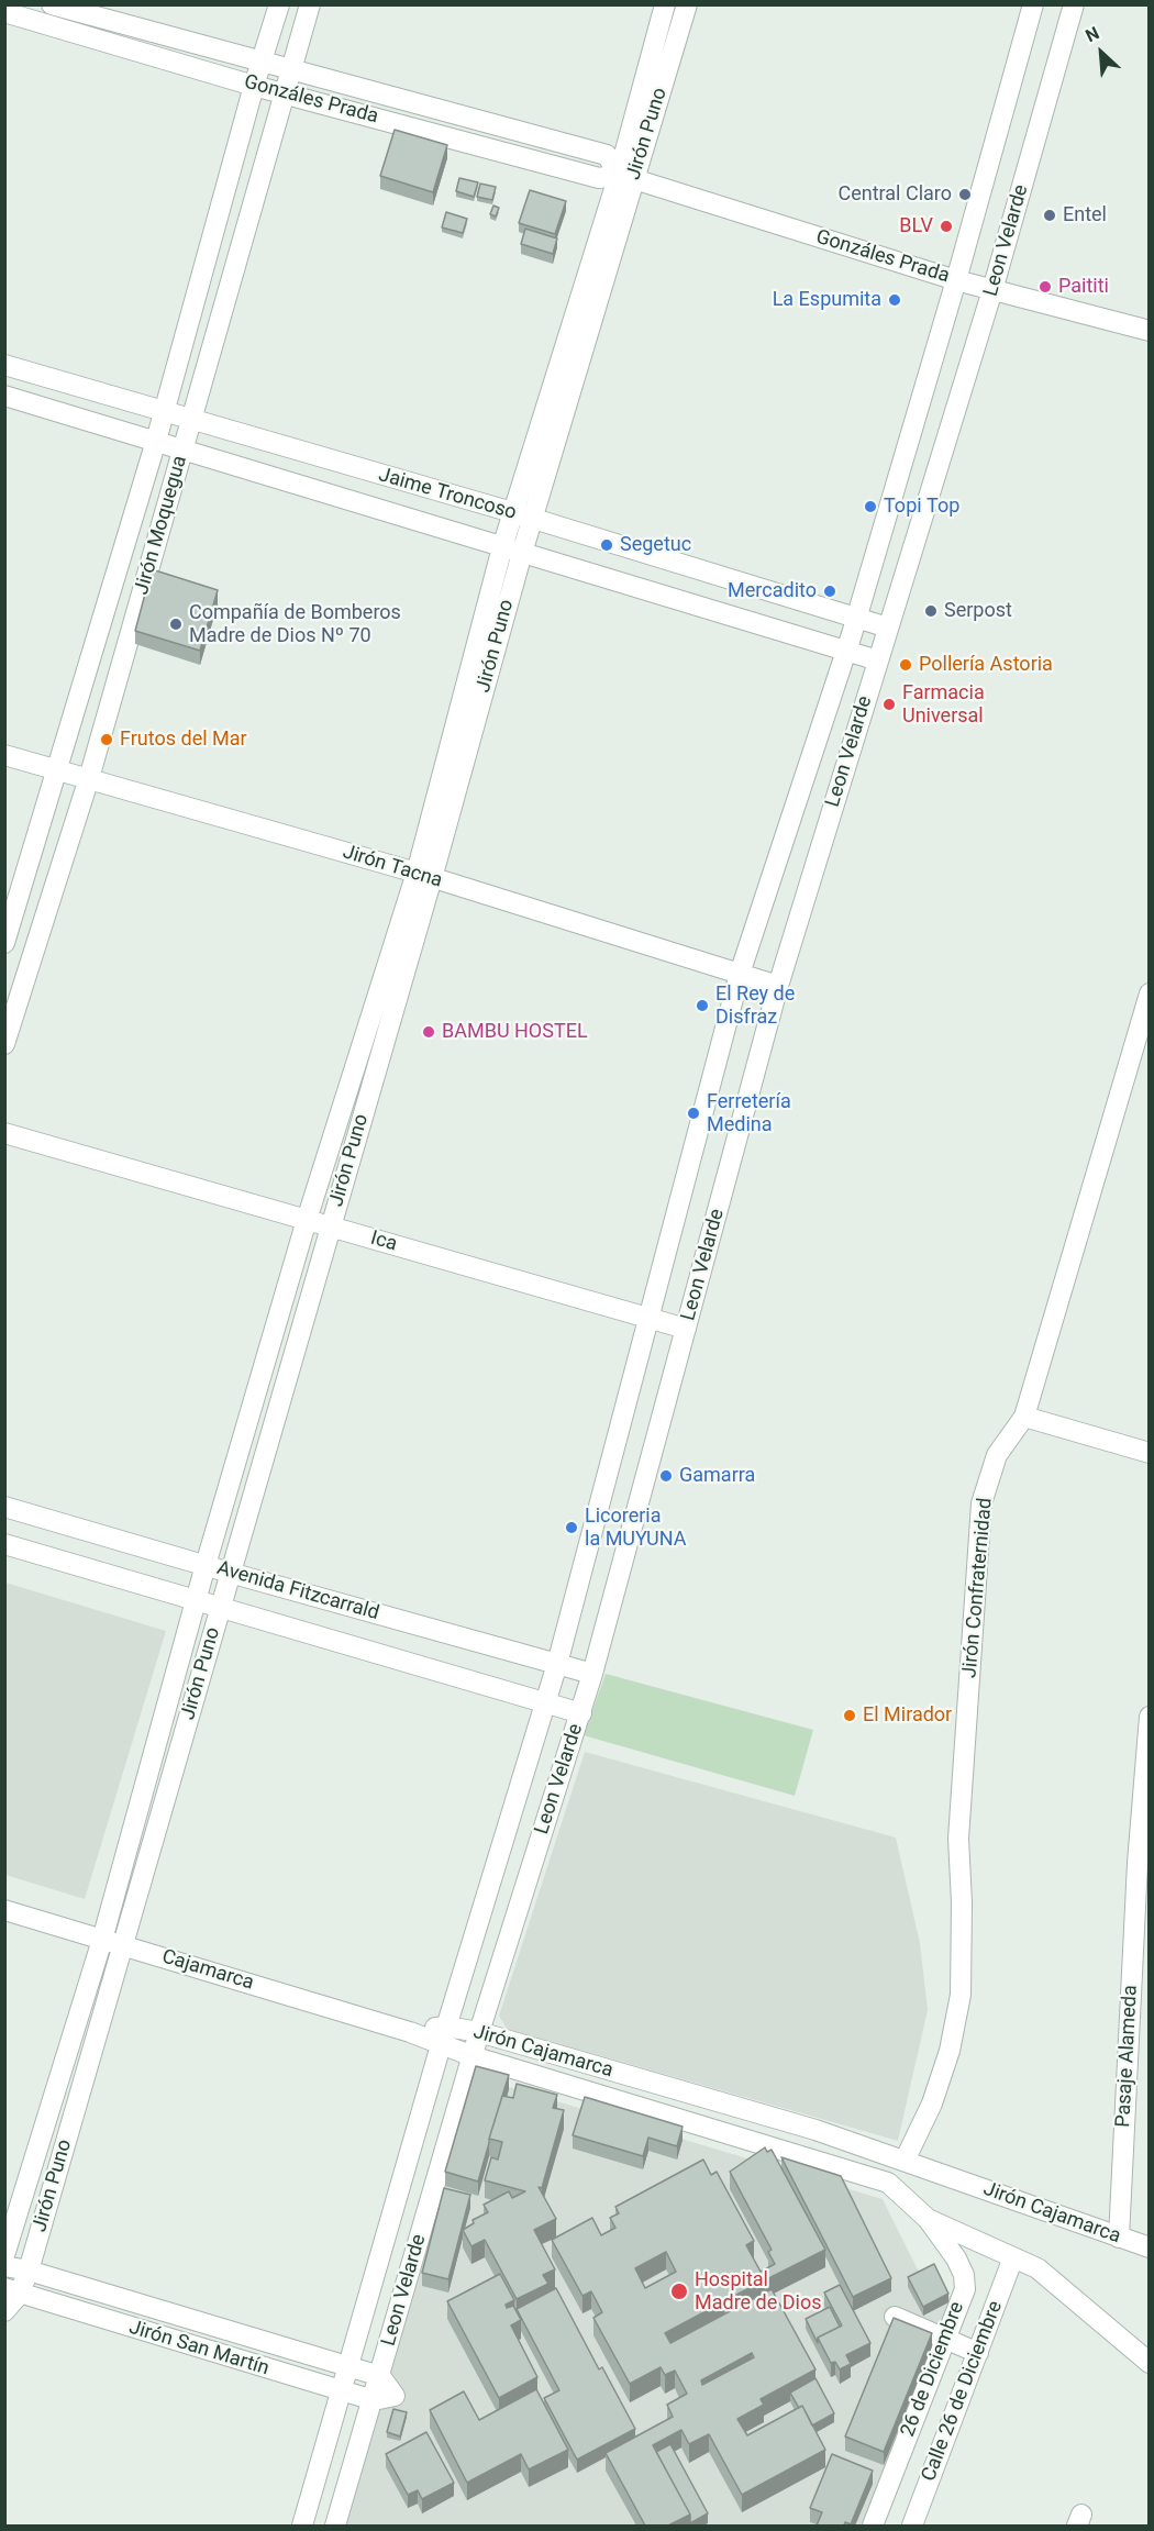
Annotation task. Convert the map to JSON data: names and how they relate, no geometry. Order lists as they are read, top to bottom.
{
  "streets": {
    "street": [
      "Gonzáles Prada",
      "Jirón Puno",
      "Leon Velarde",
      "Jaime Troncoso",
      "Jirón Moquegua",
      "Jirón Tacna",
      "Ica",
      "Jirón Confraternidad",
      "Avenida Fitzcarrald",
      "Cajamarca",
      "Jirón Cajamarca",
      "Pasaje Alameda",
      "Jirón San Martín",
      "26 de Diciembre",
      "Calle 26 de Diciembre"
    ]
  },
  "crossings": [
    ["Gonzáles Prada", "Jirón Puno"],
    ["Gonzáles Prada", "Leon Velarde"],
    ["Gonzáles Prada", "Jirón Moquegua"],
    ["Jirón Puno", "Jaime Troncoso"],
    ["Jirón Puno", "Jirón Tacna"],
    ["Jirón Puno", "Ica"],
    ["Jirón Puno", "Avenida Fitzcarrald"],
    ["Jirón Puno", "Cajamarca"],
    ["Jirón Puno", "Jirón San Martín"],
    ["Leon Velarde", "Jaime Troncoso"],
    ["Leon Velarde", "Jirón Tacna"],
    ["Leon Velarde", "Ica"],
    ["Leon Velarde", "Avenida Fitzcarrald"],
    ["Leon Velarde", "Jirón Cajamarca"],
    ["Leon Velarde", "Jirón San Martín"],
    ["Jaime Troncoso", "Jirón Moquegua"],
    ["Jirón Moquegua", "Jirón Tacna"],
    ["Jirón Confraternidad", "Jirón Cajamarca"],
    ["Cajamarca", "Jirón Cajamarca"],
    ["Jirón Cajamarca", "Pasaje Alameda"],
    ["Jirón Cajamarca", "26 de Diciembre"],
    ["26 de Diciembre", "Calle 26 de Diciembre"]
  ],
  "places": [
    "Central Claro",
    "Entel",
    "BLV",
    "Paititi",
    "La Espumita",
    "Topi Top",
    "Segetuc",
    "Mercadito",
    "Serpost",
    "Compañía de Bomberos Madre de Dios Nº 70",
    "Pollería Astoria",
    "Farmacia Universal",
    "Frutos del Mar",
    "El Rey de Disfraz",
    "BAMBU HOSTEL",
    "Ferretería Medina",
    "Gamarra",
    "Licoreria la MUYUNA",
    "El Mirador",
    "Hospital Madre de Dios"
  ],
  "north": "top left"
}
